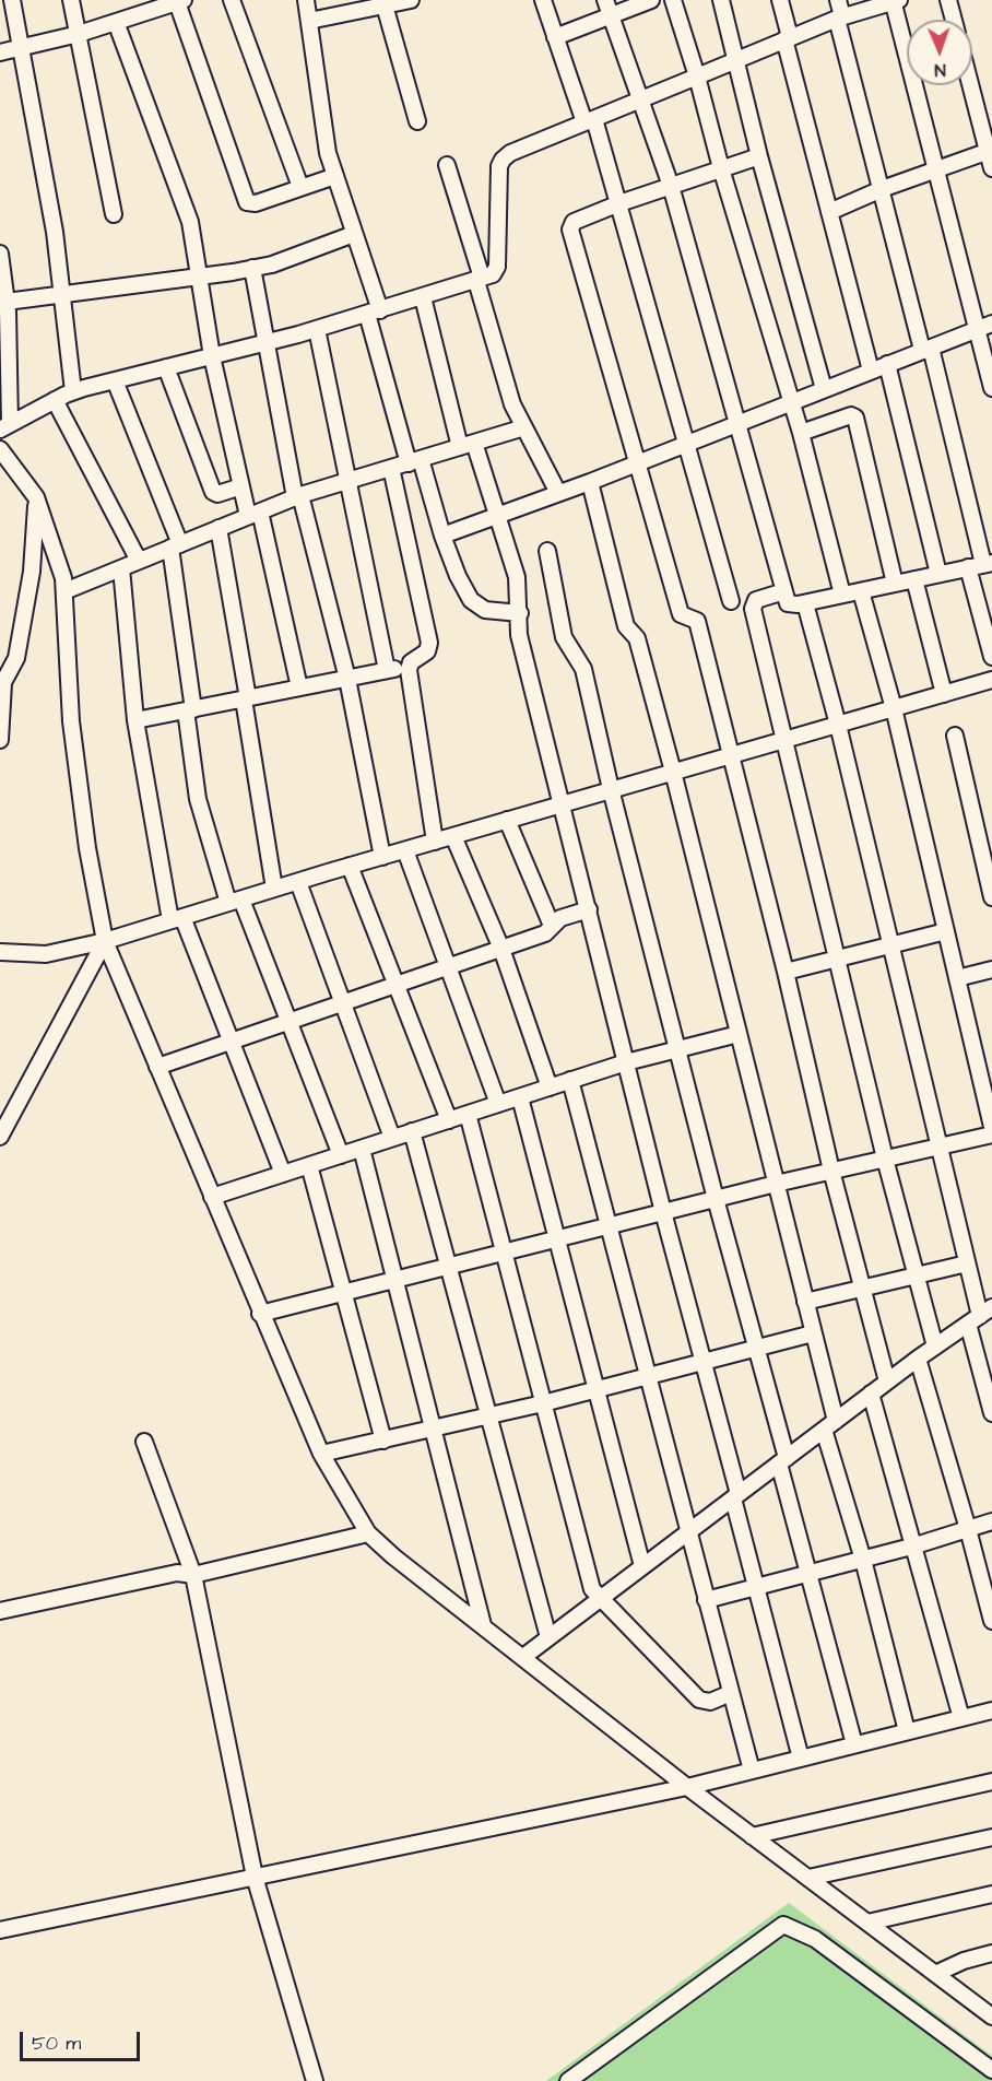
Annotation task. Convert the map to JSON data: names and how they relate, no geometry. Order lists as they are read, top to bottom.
{
  "scale_bar": "50 m",
  "north": "bottom"
}
